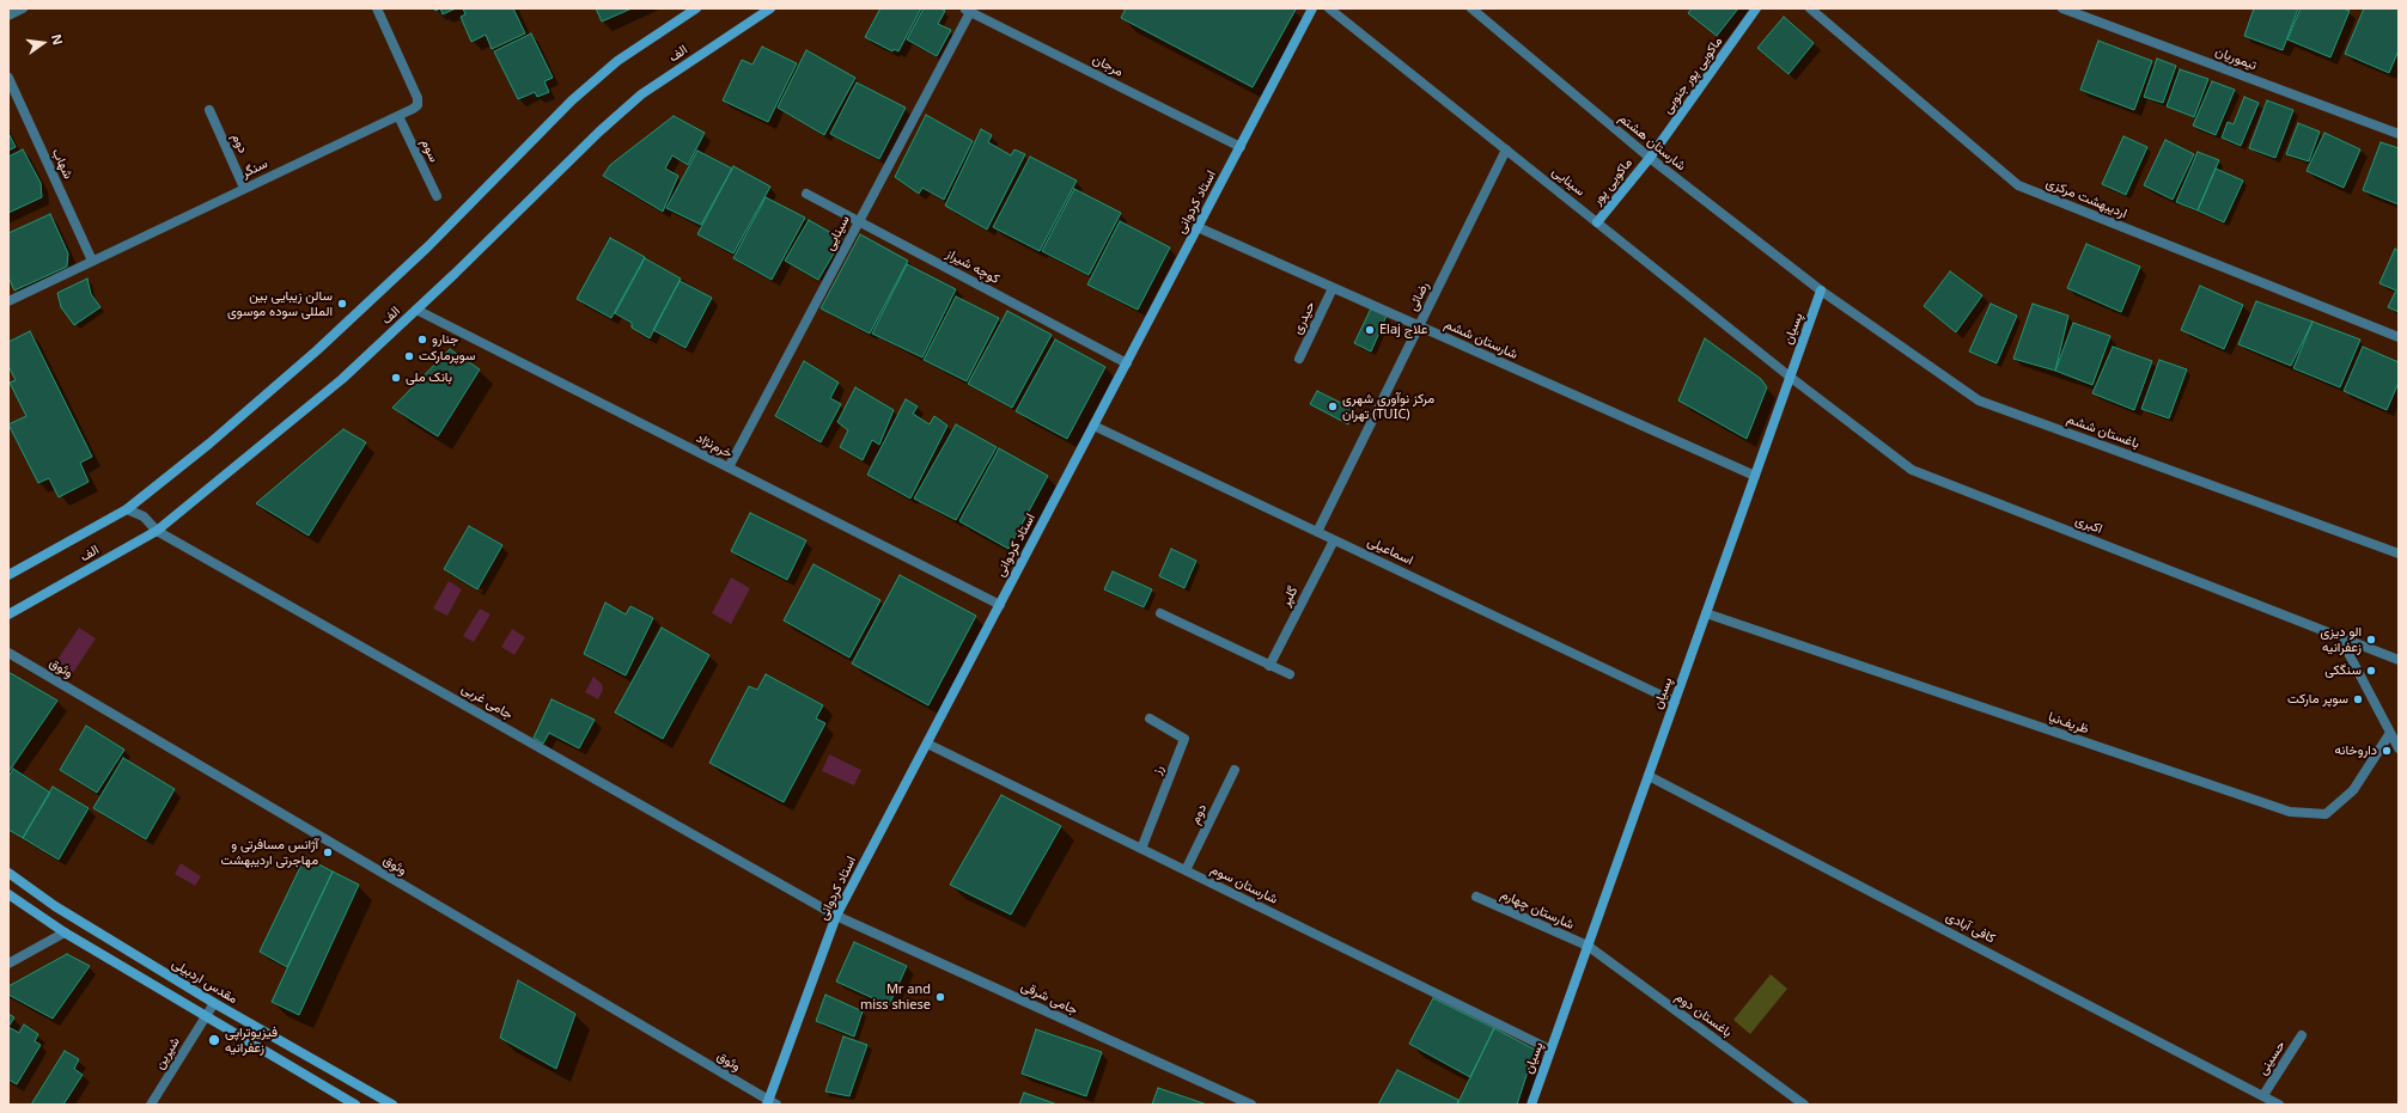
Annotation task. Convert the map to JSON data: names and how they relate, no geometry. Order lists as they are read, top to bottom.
{
  "streets": {
    "main road": [
      "الف",
      "ماکویی‌ پور جنوبی",
      "ماکویی‌ پور",
      "استاد کردوانی",
      "پسیان",
      "مقدس اردبیلی"
    ],
    "street": [
      "تیموریان",
      "مرجان",
      "شارستان هشتم",
      "دوم",
      "سوم",
      "شهاب",
      "سنگر",
      "سینایی",
      "اردیبهشت مرکزی",
      "کوچه شیراز",
      "رضائی",
      "حیدری",
      "شارستان ششم",
      "باغستان ششم",
      "خرم‌نژاد",
      "اکبری",
      "اسماعیلی",
      "گلپر",
      "وثوق",
      "جامی غربی",
      "ظریف‌نیا",
      "رز",
      "شارستان سوم",
      "شارستان چهارم",
      "کافی آبادی",
      "جامی شرقی",
      "باغستان دوم",
      "شیرین",
      "حسینی"
    ]
  },
  "crossings": [
    ["الف", "خرم‌نژاد"],
    ["الف", "جامی غربی"],
    ["مرجان", "سینایی"],
    ["مرجان", "استاد کردوانی"],
    ["ماکویی‌ پور جنوبی", "شارستان هشتم"],
    ["ماکویی‌ پور جنوبی", "ماکویی‌ پور"],
    ["شارستان هشتم", "ماکویی‌ پور"],
    ["شارستان هشتم", "پسیان"],
    ["شارستان هشتم", "باغستان ششم"],
    ["دوم", "سنگر"],
    ["دوم", "شارستان سوم"],
    ["سوم", "سنگر"],
    ["شهاب", "سنگر"],
    ["سینایی", "ماکویی‌ پور"],
    ["سینایی", "کوچه شیراز"],
    ["سینایی", "رضائی"],
    ["سینایی", "پسیان"],
    ["سینایی", "خرم‌نژاد"],
    ["سینایی", "اکبری"],
    ["استاد کردوانی", "کوچه شیراز"],
    ["استاد کردوانی", "شارستان ششم"],
    ["استاد کردوانی", "خرم‌نژاد"],
    ["استاد کردوانی", "اسماعیلی"],
    ["استاد کردوانی", "وثوق"],
    ["استاد کردوانی", "جامی غربی"],
    ["استاد کردوانی", "شارستان سوم"],
    ["استاد کردوانی", "جامی شرقی"],
    ["رضائی", "شارستان ششم"],
    ["رضائی", "اسماعیلی"],
    ["حیدری", "شارستان ششم"],
    ["پسیان", "شارستان ششم"],
    ["پسیان", "باغستان ششم"],
    ["پسیان", "اکبری"],
    ["پسیان", "اسماعیلی"],
    ["پسیان", "ظریف‌نیا"],
    ["پسیان", "شارستان سوم"],
    ["پسیان", "شارستان چهارم"],
    ["پسیان", "کافی آبادی"],
    ["پسیان", "باغستان دوم"],
    ["اسماعیلی", "گلپر"],
    ["جامی غربی", "جامی شرقی"],
    ["رز", "شارستان سوم"],
    ["شارستان چهارم", "باغستان دوم"],
    ["کافی آبادی", "حسینی"],
    ["مقدس اردبیلی", "شیرین"]
  ],
  "places": [
    "سالن زیبایی بین المللی سوده موسوی",
    "Elaj علاج",
    "جنارو",
    "سوپرمارکت",
    "بانک ملی",
    "مرکز نوآوری شهری تهران (TUIC)",
    "الو دیزی زعفرانیه",
    "سنگکی",
    "سوپر مارکت",
    "داروخانه",
    "آژانس مسافرتی و مهاجرتی اردیبهشت",
    "Mr and miss shiese",
    "فیزیوتراپی زعفرانیه"
  ],
  "north": "right"
}
